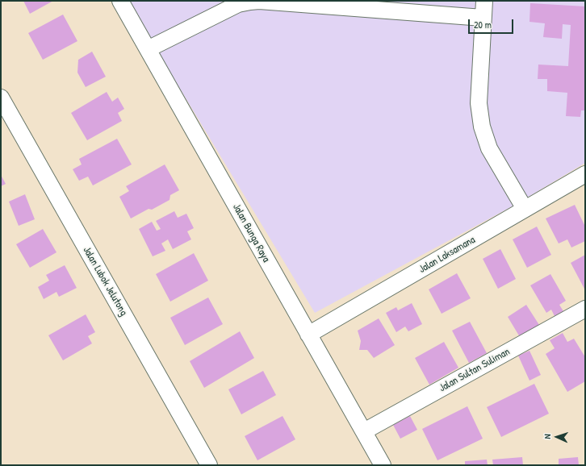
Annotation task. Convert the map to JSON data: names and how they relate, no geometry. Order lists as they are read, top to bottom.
{
  "streets": {
    "street": [
      "Jalan Bunga Raya",
      "Jalan Laksamana",
      "Jalan Lubok Jelutong",
      "Jalan Sultan Suliman"
    ]
  },
  "crossings": [
    ["Jalan Bunga Raya", "Jalan Laksamana"],
    ["Jalan Bunga Raya", "Jalan Sultan Suliman"]
  ],
  "scale_bar": "20 m",
  "north": "left"
}
